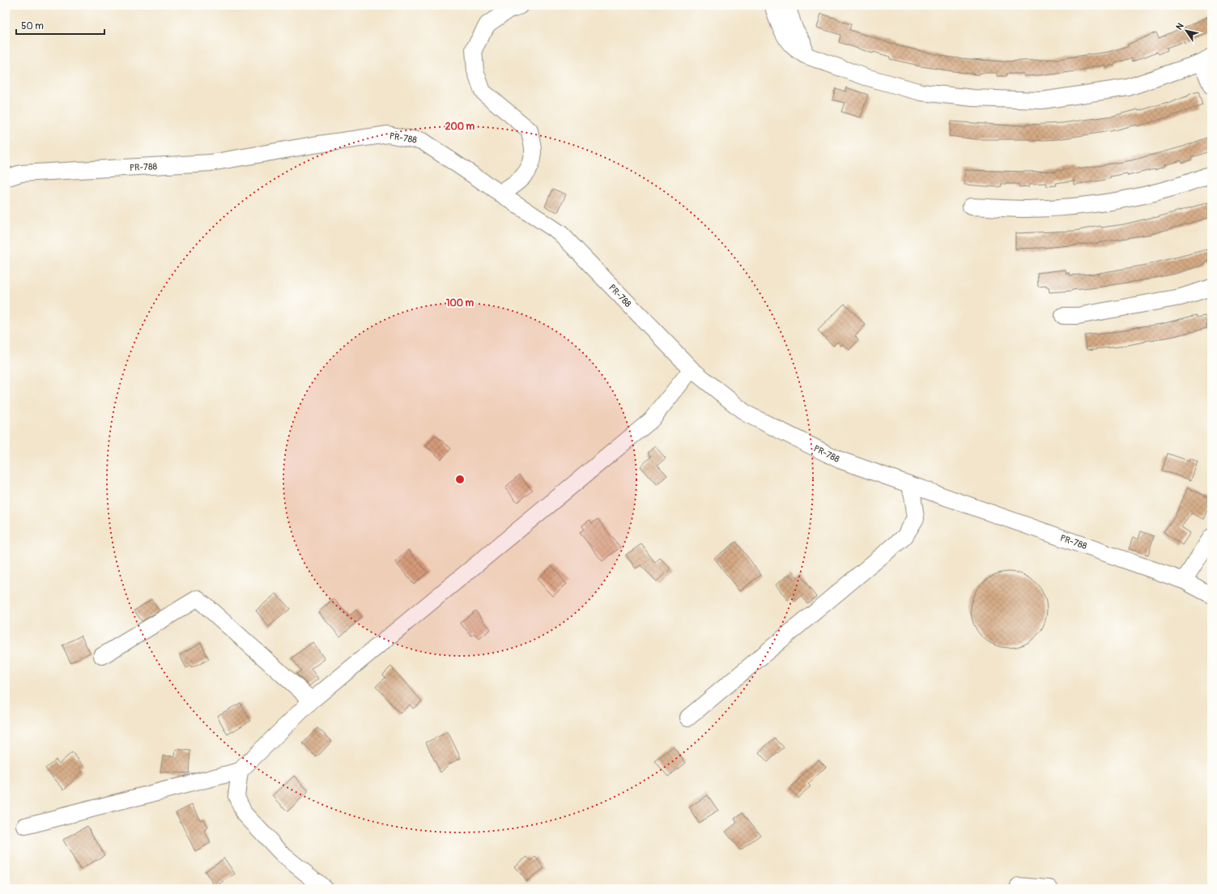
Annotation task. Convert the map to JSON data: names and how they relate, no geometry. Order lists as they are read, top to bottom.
{
  "streets": {
    "street": ["PR-788"]
  },
  "scale_bar": "50 m",
  "north": "top left",
  "rings": ["200 m", "100 m"]
}
